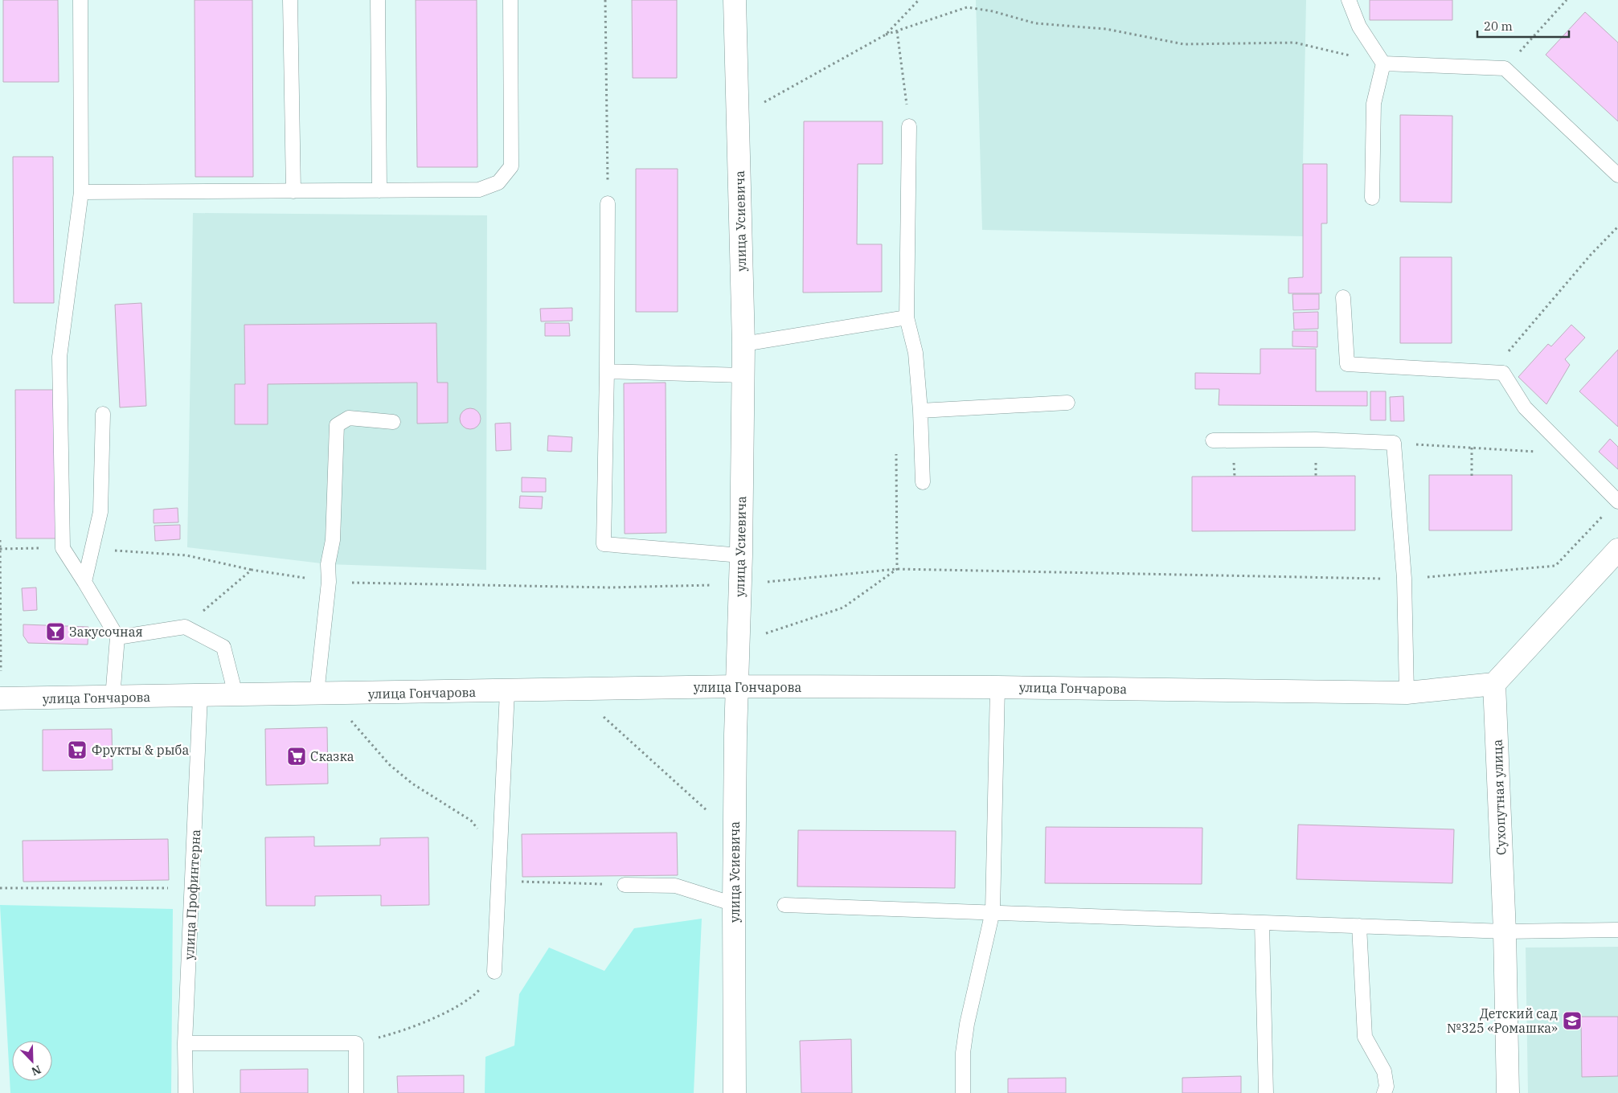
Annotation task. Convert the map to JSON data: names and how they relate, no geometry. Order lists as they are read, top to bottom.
{
  "streets": {
    "street": ["улица Усиевича", "улица Гончарова", "Сухопутная улица"],
    "lane": ["улица Профинтерна"]
  },
  "crossings": [
    ["улица Усиевича", "улица Гончарова"],
    ["улица Гончарова", "Сухопутная улица"],
    ["улица Гончарова", "улица Профинтерна"]
  ],
  "places": {
    "bar": ["Закусочная"],
    "supermarket": ["Фрукты & рыба", "Сказка"],
    "school or university": ["Детский сад №325 «Ромашка»"]
  },
  "scale_bar": "20 m",
  "north": "bottom right"
}
